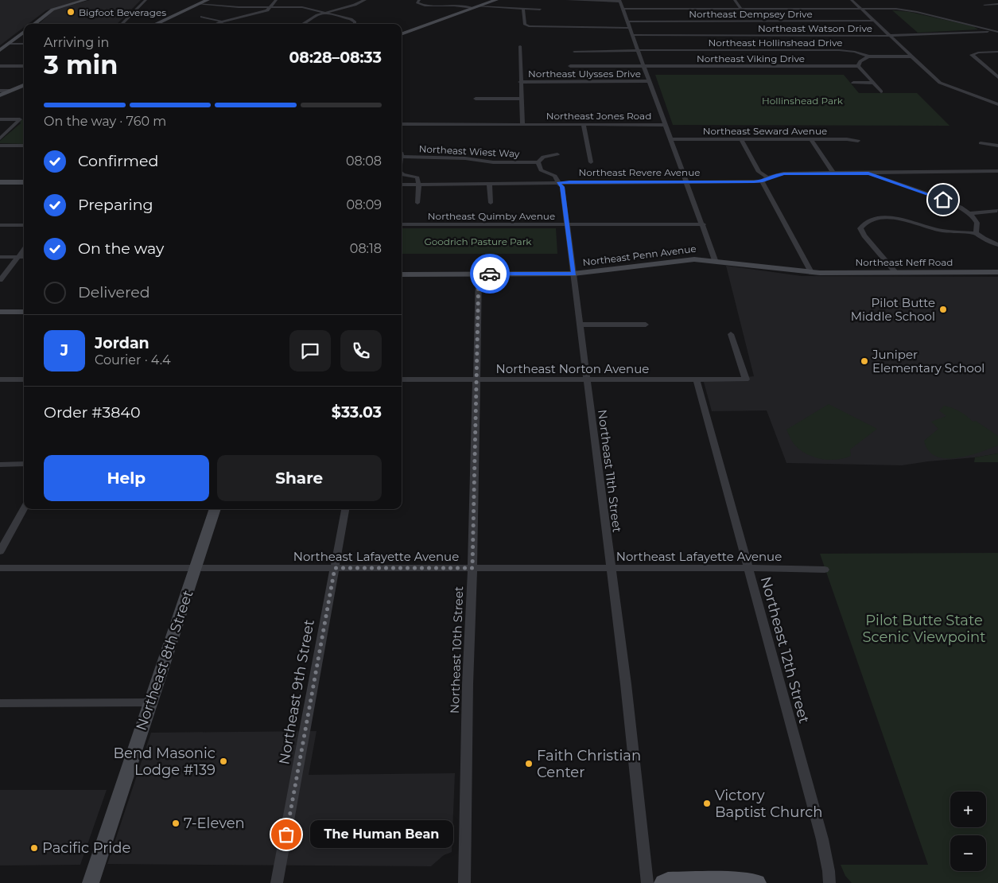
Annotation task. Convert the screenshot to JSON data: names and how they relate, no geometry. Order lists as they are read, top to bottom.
{
  "streets": {
    "main road": ["Northeast Penn Avenue", "Northeast Neff Road", "Northeast 8th Street"],
    "street": [
      "Northeast Dempsey Drive",
      "Northeast Watson Drive",
      "Northeast Hollinshead Drive",
      "Northeast Viking Drive",
      "Northeast Ulysses Drive",
      "Northeast Jones Road",
      "Northeast Seward Avenue",
      "Northeast Wiest Way",
      "Northeast Revere Avenue",
      "Northeast Quimby Avenue",
      "Northeast Norton Avenue",
      "Northeast 11th Street",
      "Northeast Lafayette Avenue",
      "Northeast 10th Street",
      "Northeast 12th Street",
      "Northeast 9th Street"
    ]
  },
  "crossings": [
    ["Northeast Dempsey Drive", "Northeast Jones Road"],
    ["Northeast Watson Drive", "Northeast Jones Road"],
    ["Northeast Hollinshead Drive", "Northeast Jones Road"],
    ["Northeast Viking Drive", "Northeast Jones Road"],
    ["Northeast Ulysses Drive", "Northeast Jones Road"],
    ["Northeast Revere Avenue", "Northeast 11th Street"],
    ["Northeast Quimby Avenue", "Northeast 11th Street"],
    ["Northeast Penn Avenue", "Northeast Neff Road"],
    ["Northeast Penn Avenue", "Northeast 11th Street"],
    ["Northeast Penn Avenue", "Northeast 10th Street"],
    ["Northeast Norton Avenue", "Northeast 11th Street"],
    ["Northeast Norton Avenue", "Northeast 10th Street"],
    ["Northeast Norton Avenue", "Northeast 12th Street"],
    ["Northeast 11th Street", "Northeast Lafayette Avenue"],
    ["Northeast Lafayette Avenue", "Northeast 10th Street"],
    ["Northeast Lafayette Avenue", "Northeast 12th Street"],
    ["Northeast Lafayette Avenue", "Northeast 8th Street"],
    ["Northeast Lafayette Avenue", "Northeast 9th Street"]
  ],
  "parks": ["Hollinshead Park", "Goodrich Pasture Park", "Pilot Butte State Scenic Viewpoint"],
  "places": [
    "Bigfoot Beverages",
    "Pilot Butte Middle School",
    "Juniper Elementary School",
    "Bend Masonic Lodge #139",
    "Faith Christian Center",
    "Victory Baptist Church",
    "7-Eleven",
    "The Human Bean",
    "Pacific Pride"
  ],
  "page": {
    "heading": ["3 min", "Arriving in", "08:28–08:33"],
    "panel": [
      "Jordan",
      "Courier · 4.4",
      "Order #3840",
      "$33.03"
    ],
    "bar": "On the way · 760 m",
    "list": [
      ["Confirmed", "08:08"],
      ["Preparing", "08:09"],
      ["On the way", "08:18"],
      "Delivered"
    ],
    "round": "J",
    "buttons": ["Help", "Share"],
    "map_buttons": ["+", "−"],
    "bubble": "The Human Bean"
  }
}
